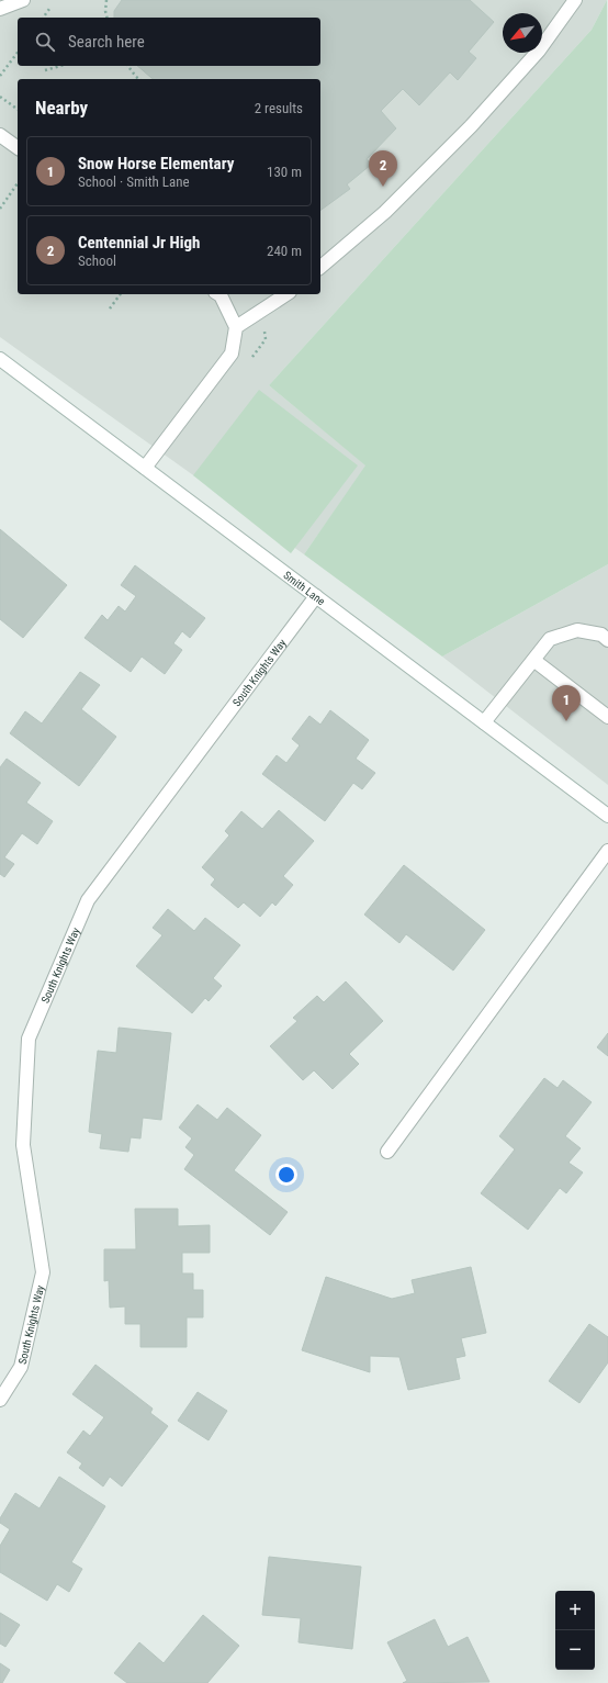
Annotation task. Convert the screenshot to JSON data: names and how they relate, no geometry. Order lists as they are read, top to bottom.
{
  "streets": {
    "street": ["Smith Lane", "South Knights Way"]
  },
  "crossings": [
    ["Smith Lane", "South Knights Way"]
  ],
  "north": "bottom left",
  "page": {
    "search": "Search here",
    "heading": ["Nearby", "2 results"],
    "list": [
      {
        "mark": "1",
        "name": "Snow Horse Elementary",
        "note": "School · Smith Lane",
        "value": "130 m"
      },
      {
        "mark": "2",
        "name": "Centennial Jr High",
        "note": "School",
        "value": "240 m"
      }
    ],
    "pins": ["2", "1"],
    "map_buttons": ["+", "−"]
  }
}
